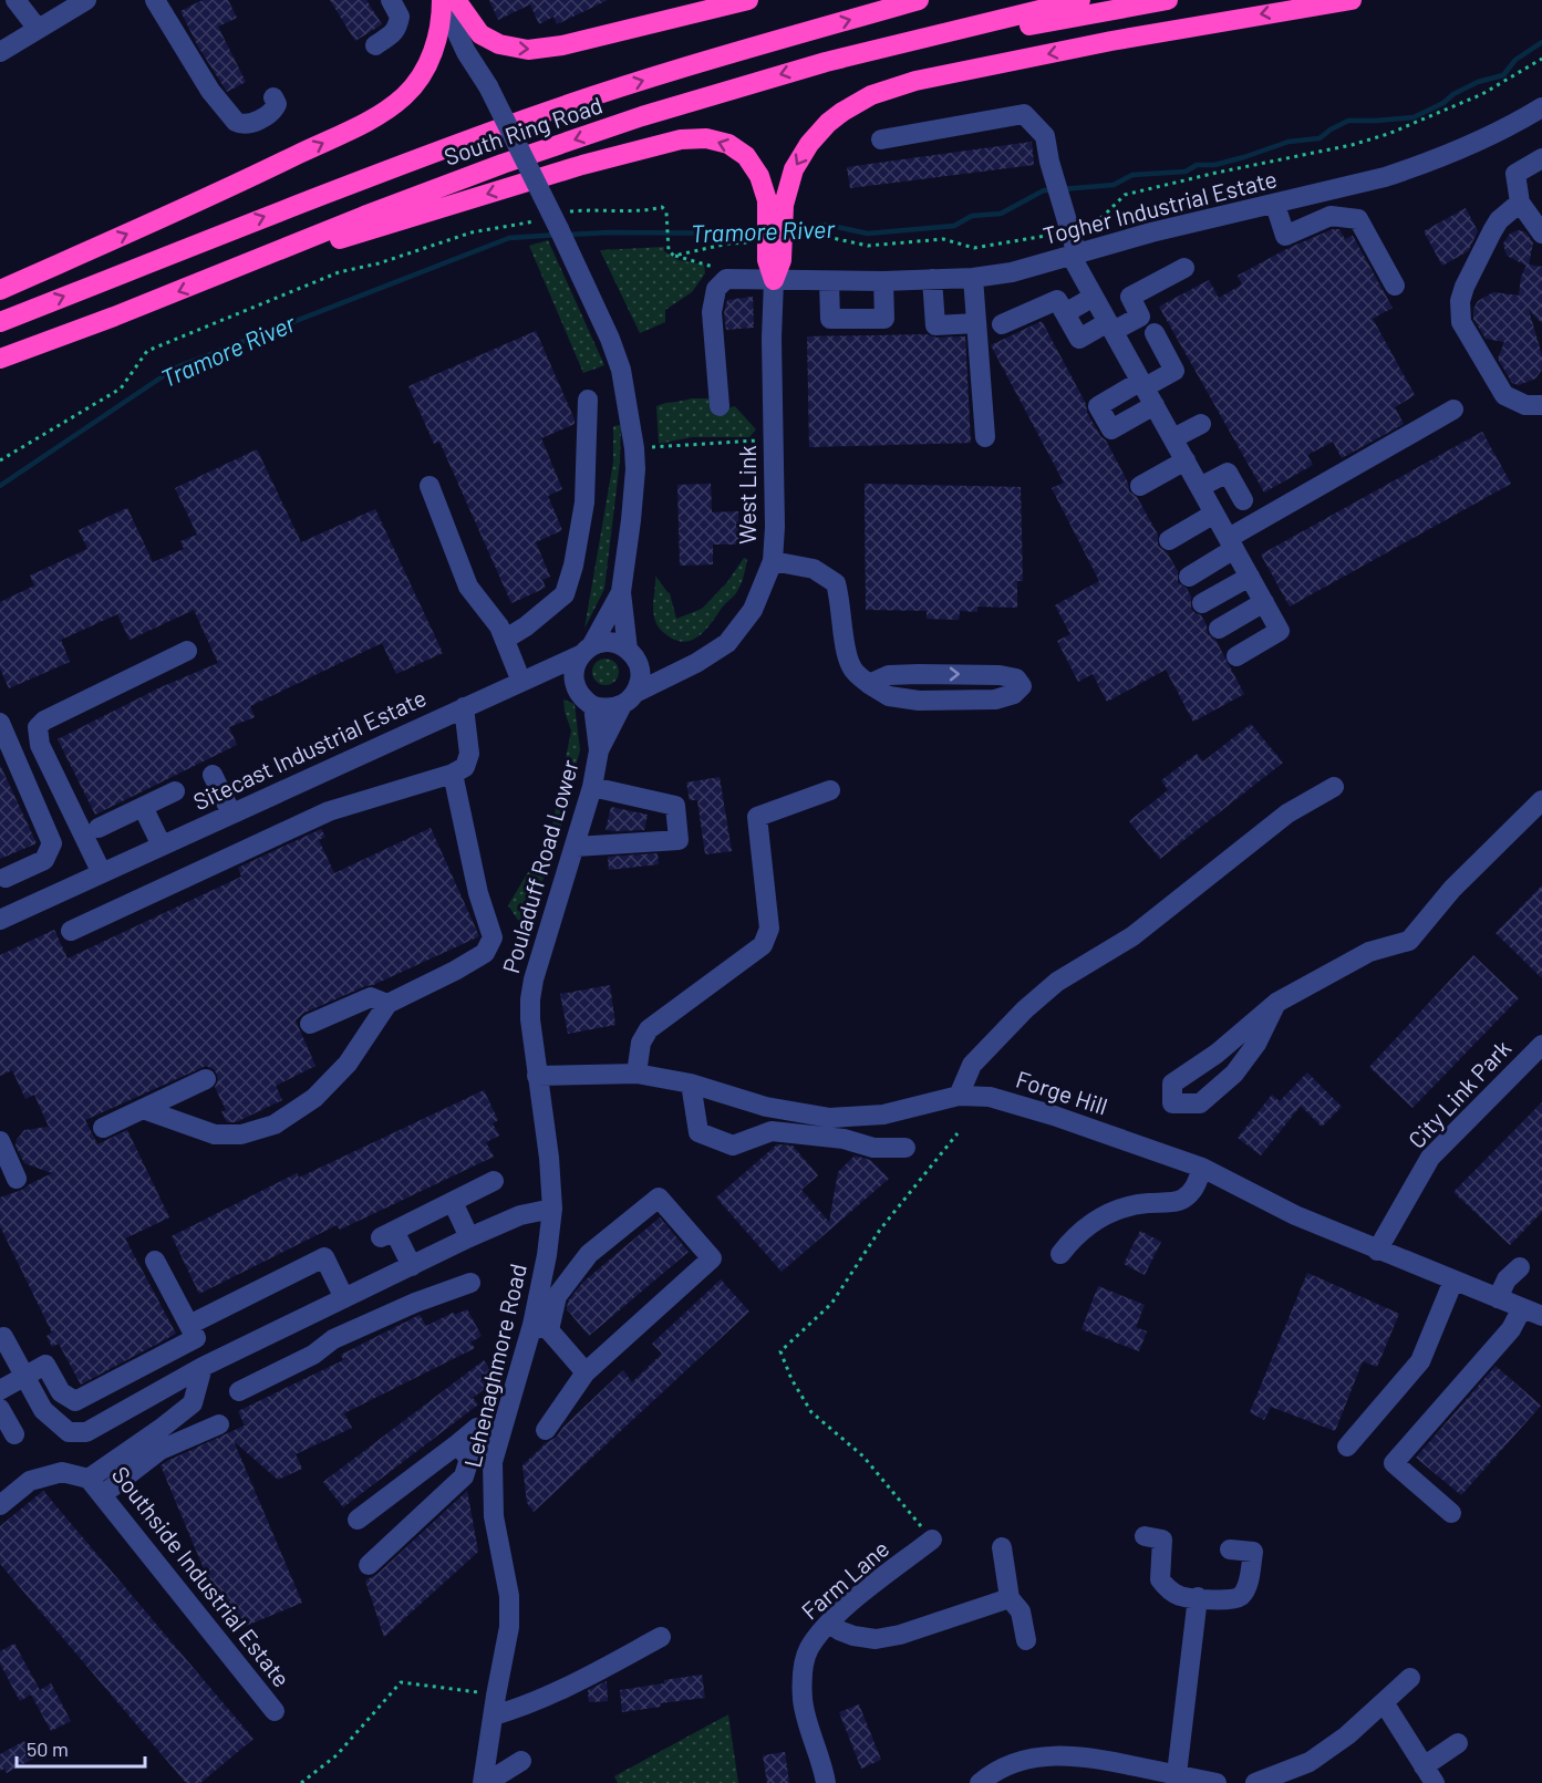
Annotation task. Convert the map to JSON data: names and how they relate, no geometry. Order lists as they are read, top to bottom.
{
  "streets": {
    "highway": ["South Ring Road"],
    "street": [
      "Togher Industrial Estate",
      "West Link",
      "Sitecast Industrial Estate",
      "Pouladuff Road Lower",
      "Forge Hill",
      "City Link Park",
      "Lehenaghmore Road",
      "Southside Industrial Estate",
      "Farm Lane"
    ]
  },
  "crossings": [
    ["Togher Industrial Estate", "West Link"],
    ["West Link", "Sitecast Industrial Estate"],
    ["West Link", "Pouladuff Road Lower"],
    ["Sitecast Industrial Estate", "Pouladuff Road Lower"],
    ["Pouladuff Road Lower", "Forge Hill"],
    ["Pouladuff Road Lower", "Lehenaghmore Road"],
    ["Forge Hill", "City Link Park"],
    ["Forge Hill", "Lehenaghmore Road"]
  ],
  "water": ["Tramore River"],
  "scale_bar": "50 m"
}
